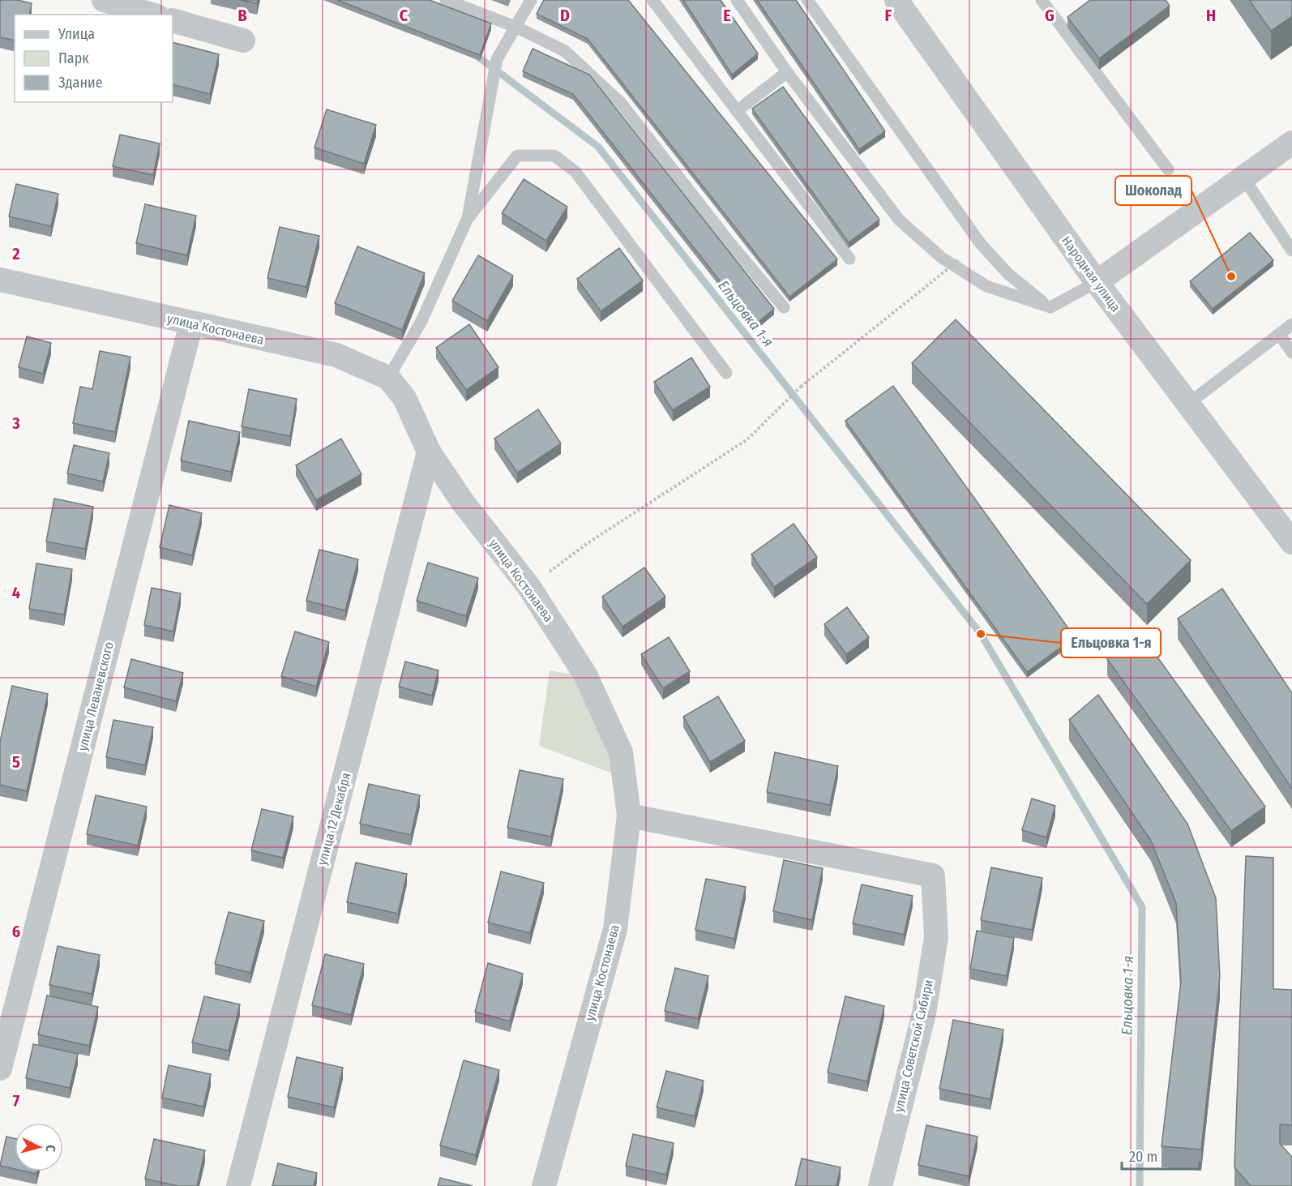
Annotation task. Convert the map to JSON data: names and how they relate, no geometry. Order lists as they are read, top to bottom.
{
  "streets": {
    "street": [
      "Народная улица",
      "улица Костонаева",
      "улица Леваневского",
      "улица 12 Декабря",
      "улица Советской Сибири"
    ]
  },
  "crossings": [
    ["улица Костонаева", "улица Леваневского"],
    ["улица Костонаева", "улица 12 Декабря"],
    ["улица Костонаева", "улица Советской Сибири"]
  ],
  "water": ["Ельцовка 1-я"],
  "places": ["Шоколад", "Ельцовка 1-я"],
  "legend": ["Улица", "Парк", "Здание"],
  "scale_bar": "20 m",
  "north": "right",
  "grid": {
    "columns": [
      "B",
      "C",
      "D",
      "E",
      "F",
      "G",
      "H"
    ],
    "rows": [
      "2",
      "3",
      "4",
      "5",
      "6",
      "7"
    ]
  }
}
